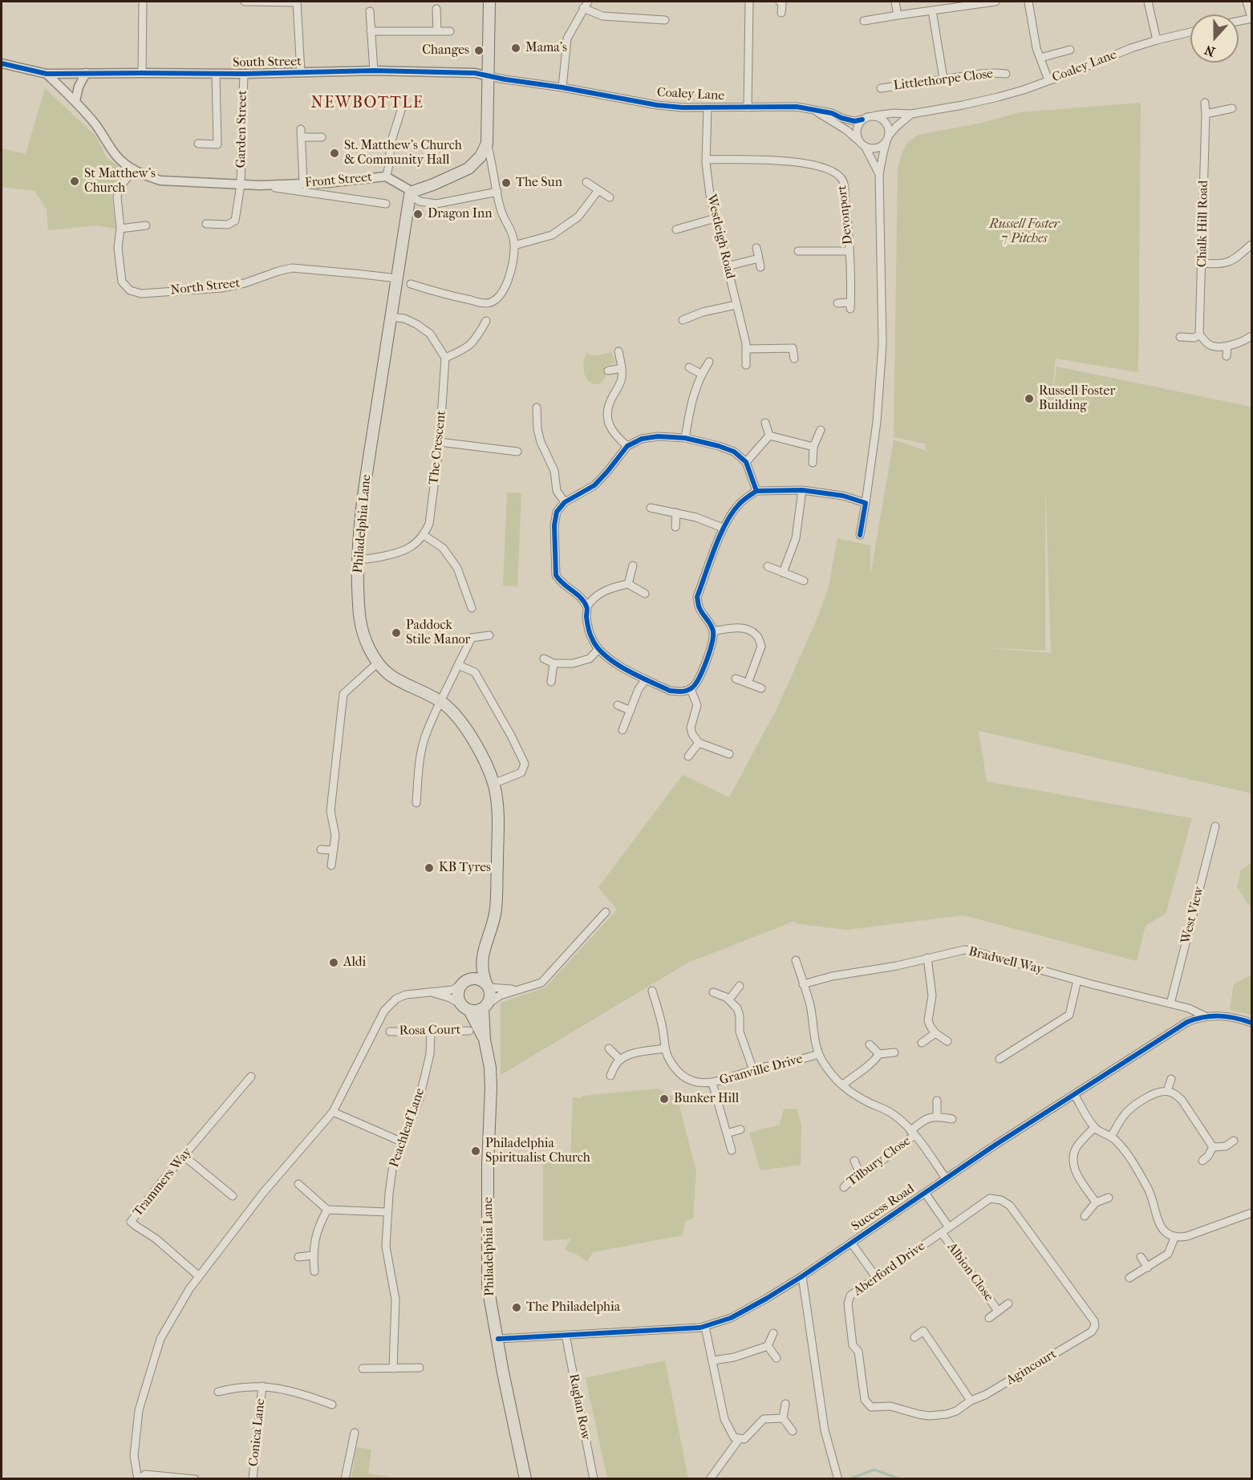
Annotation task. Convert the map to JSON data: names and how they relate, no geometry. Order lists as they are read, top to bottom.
{
  "streets": {
    "main road": ["Philadelphia Lane"],
    "street": [
      "South Street",
      "Coaley Lane",
      "Littlethorpe Close",
      "Garden Street",
      "Front Street",
      "Devonport",
      "Chalk Hill Road",
      "Westleigh Road",
      "North Street",
      "The Crescent",
      "West View",
      "Bradwell Way",
      "Rosa Court",
      "Granville Drive",
      "Peachleaf Lane",
      "Tilbury Close",
      "Trammers Way",
      "Success Road",
      "Aberford Drive",
      "Albion Close",
      "Agincourt",
      "Raglan Row",
      "Conica Lane"
    ]
  },
  "crossings": [
    ["South Street", "Coaley Lane"],
    ["South Street", "Garden Street"],
    ["Coaley Lane", "Westleigh Road"],
    ["Garden Street", "Front Street"],
    ["Front Street", "Philadelphia Lane"],
    ["Devonport", "Westleigh Road"],
    ["North Street", "Philadelphia Lane"],
    ["Philadelphia Lane", "Success Road"],
    ["West View", "Bradwell Way"],
    ["Bradwell Way", "Success Road"],
    ["Rosa Court", "Peachleaf Lane"],
    ["Success Road", "Raglan Row"],
    ["Aberford Drive", "Albion Close"],
    ["Aberford Drive", "Agincourt"]
  ],
  "districts": ["NEWBOTTLE"],
  "parks": ["Russell Foster 7 Pitches"],
  "places": [
    "Mama’s",
    "Changes",
    "St. Matthew's Church & Community Hall",
    "St Matthew's Church",
    "The Sun",
    "Dragon Inn",
    "Russell Foster Building",
    "Paddock Stile Manor",
    "KB Tyres",
    "Aldi",
    "Bunker Hill",
    "Philadelphia Spiritualist Church",
    "The Philadelphia"
  ],
  "north": "bottom"
}
